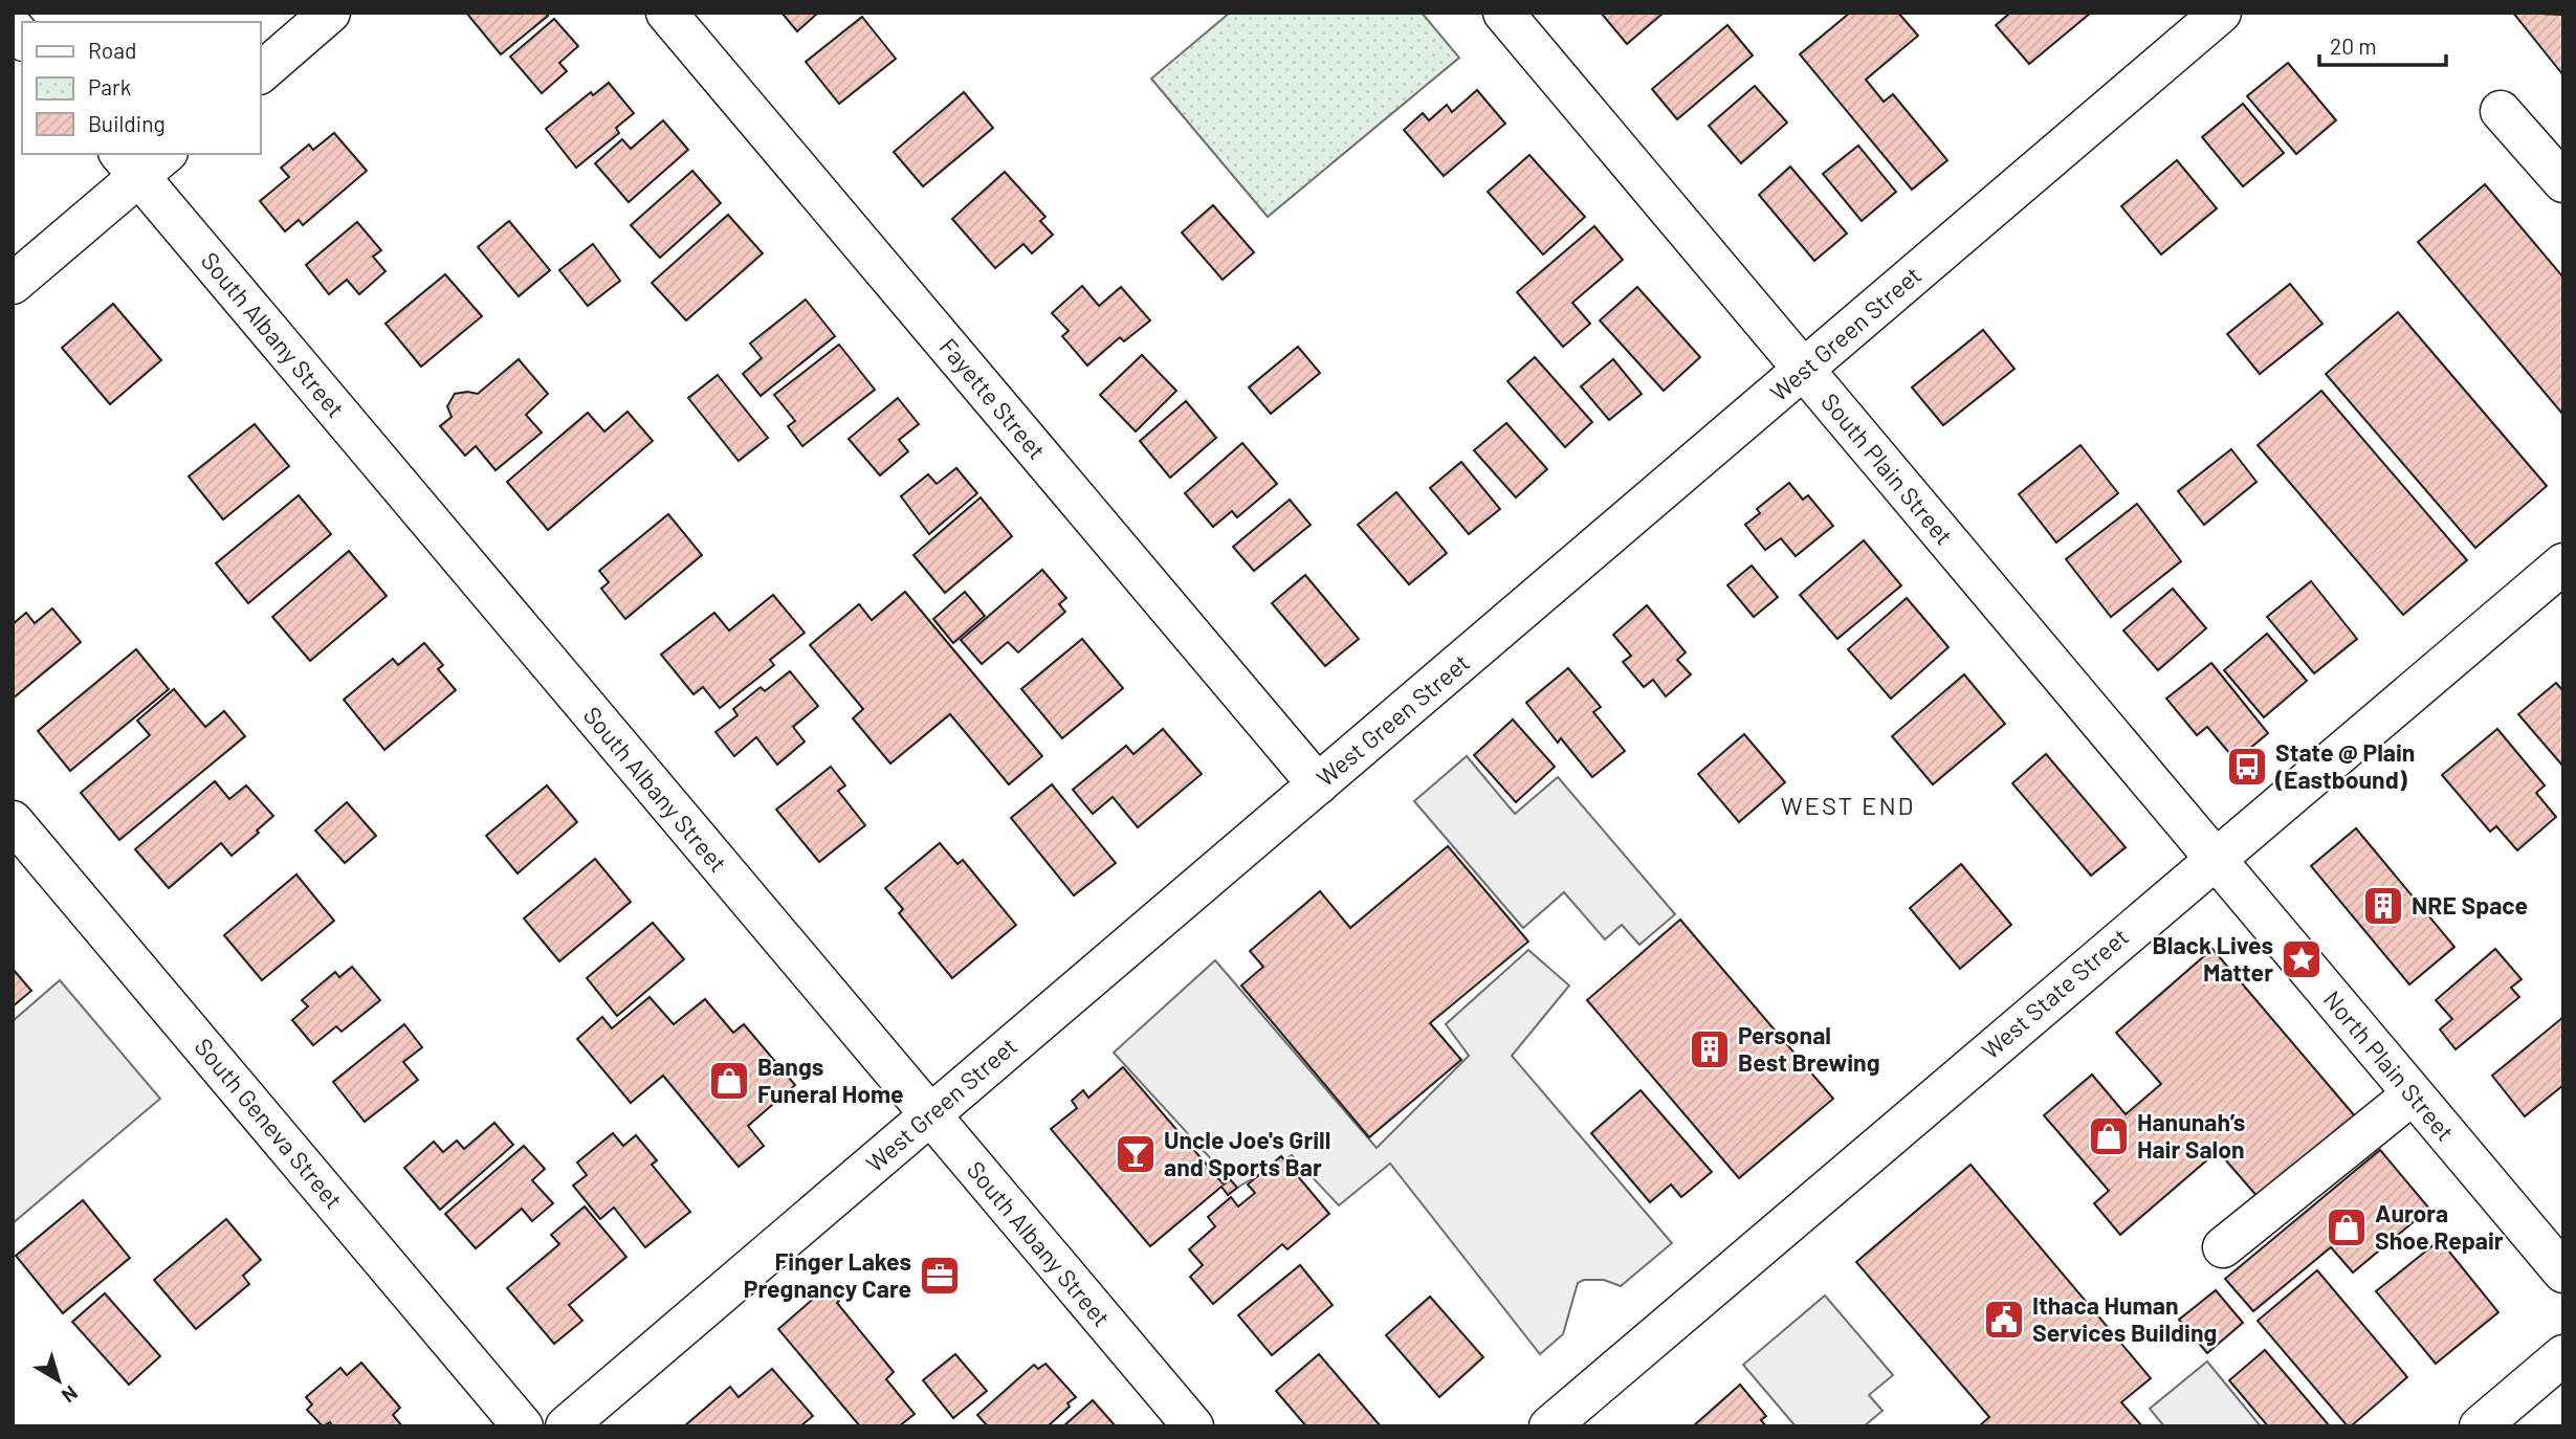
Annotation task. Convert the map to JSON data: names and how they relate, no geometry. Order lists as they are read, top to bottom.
{
  "streets": {
    "main road": [
      "West Green Street",
      "South Albany Street",
      "Fayette Street",
      "South Plain Street",
      "West State Street",
      "North Plain Street",
      "South Geneva Street"
    ]
  },
  "crossings": [
    ["West Green Street", "South Albany Street"],
    ["West Green Street", "Fayette Street"],
    ["West Green Street", "South Plain Street"],
    ["South Plain Street", "West State Street"],
    ["South Plain Street", "North Plain Street"],
    ["West State Street", "North Plain Street"]
  ],
  "districts": ["WEST END"],
  "places": {
    "bus stop": ["State @ Plain (Eastbound)"],
    "building": ["NRE Space", "Personal Best Brewing"],
    "place": ["Black Lives Matter"],
    "shop": ["Bangs Funeral Home", "Hanunah’s Hair Salon", "Aurora Shoe Repair"],
    "bar": ["Uncle Joe's Grill and Sports Bar"],
    "office": ["Finger Lakes Pregnancy Care"],
    "public building": ["Ithaca Human Services Building"]
  },
  "legend": ["Road", "Park", "Building"],
  "scale_bar": "20 m",
  "north": "bottom right"
}
